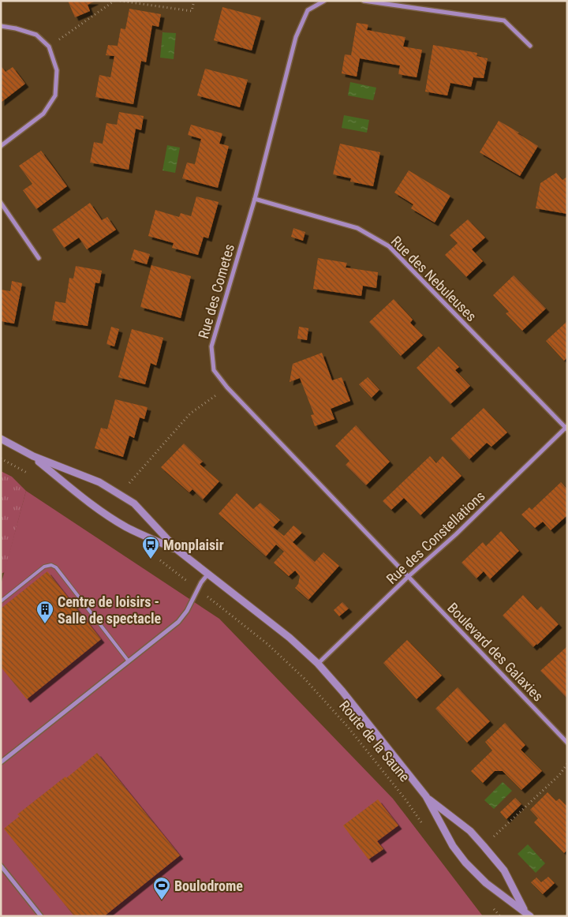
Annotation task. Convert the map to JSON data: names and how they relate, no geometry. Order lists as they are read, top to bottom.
{
  "streets": {
    "street": [
      "Rue des Nebuleuses",
      "Rue des Cometes",
      "Rue des Constellations",
      "Boulevard des Galaxies",
      "Route de la Saune"
    ]
  },
  "crossings": [
    ["Rue des Nebuleuses", "Rue des Cometes"],
    ["Rue des Nebuleuses", "Rue des Constellations"],
    ["Rue des Cometes", "Rue des Constellations"],
    ["Rue des Cometes", "Boulevard des Galaxies"],
    ["Rue des Constellations", "Boulevard des Galaxies"],
    ["Rue des Constellations", "Route de la Saune"]
  ],
  "places": {
    "bus stop": ["Monplaisir"],
    "building": ["Centre de loisirs - Salle de spectacle"],
    "sports": ["Boulodrome"]
  }
}
